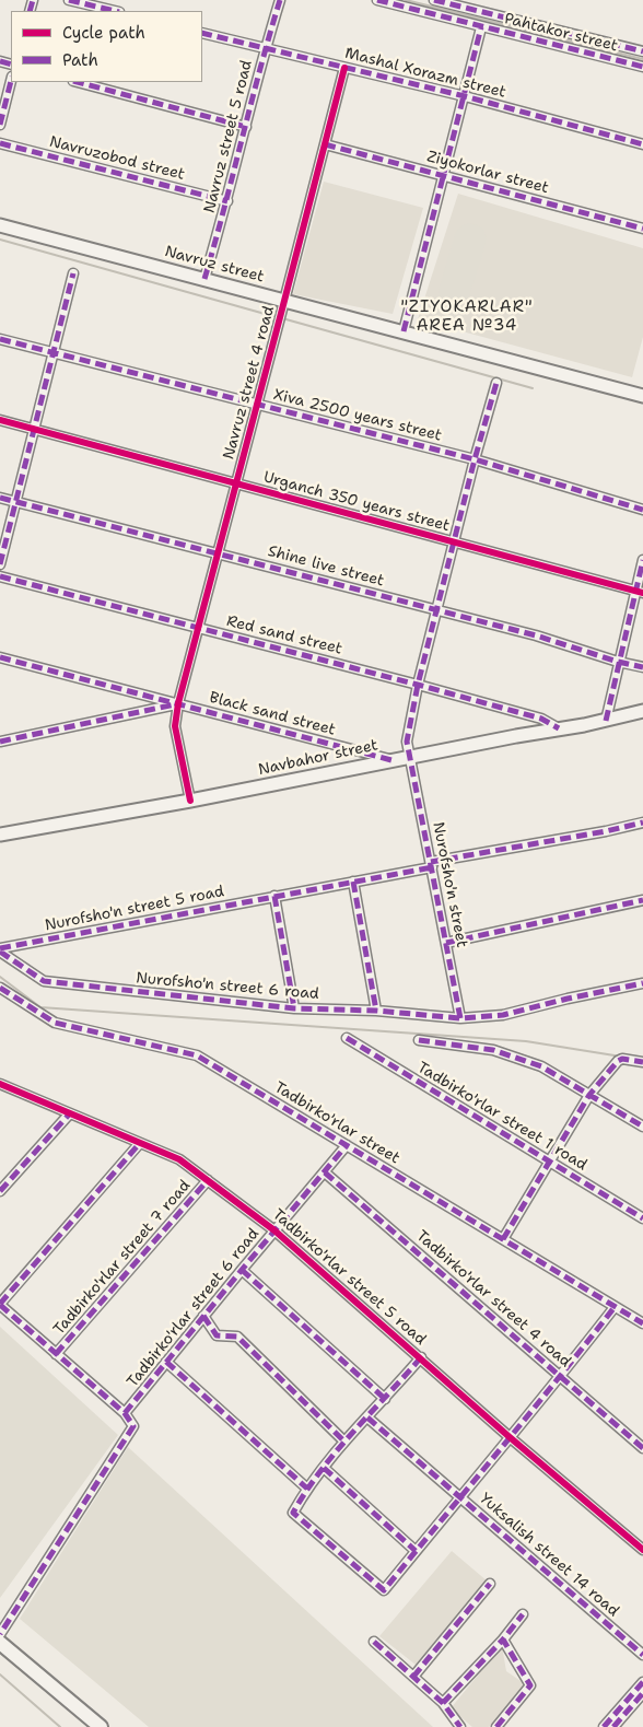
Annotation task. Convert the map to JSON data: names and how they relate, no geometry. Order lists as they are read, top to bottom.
{
  "streets": {
    "street": [
      "Pahtakor street",
      "Mashal Xorazm street",
      "Navruz street 5 road",
      "Navruzobod street",
      "Ziyokorlar street",
      "Navruz street",
      "Navruz street 4 road",
      "Xiva 2500 years street",
      "Urganch 350 years street",
      "Shine live street",
      "Red sand street",
      "Black sand street",
      "Navbahor street",
      "Nurofsho'n street",
      "Nurofsho'n street 5 road",
      "Nurofsho'n street 6 road",
      "Tadbirko'rlar street 1 road",
      "Tadbirko'rlar street",
      "Tadbirko'rlar street 7 road",
      "Tadbirko'rlar street 5 road",
      "Tadbirko'rlar street 4 road",
      "Tadbirko'rlar street 6 road",
      "Yuksalish street 14 road"
    ]
  },
  "crossings": [
    ["Mashal Xorazm street", "Navruz street 5 road"],
    ["Mashal Xorazm street", "Navruz street 4 road"],
    ["Navruz street 5 road", "Navruzobod street"],
    ["Navruz street 5 road", "Navruz street"],
    ["Ziyokorlar street", "Navruz street 4 road"],
    ["Navruz street", "Navruz street 4 road"],
    ["Navruz street 4 road", "Xiva 2500 years street"],
    ["Navruz street 4 road", "Urganch 350 years street"],
    ["Navruz street 4 road", "Shine live street"],
    ["Navruz street 4 road", "Red sand street"],
    ["Navruz street 4 road", "Black sand street"],
    ["Navruz street 4 road", "Navbahor street"],
    ["Xiva 2500 years street", "Nurofsho'n street"],
    ["Urganch 350 years street", "Nurofsho'n street"],
    ["Shine live street", "Nurofsho'n street"],
    ["Red sand street", "Navbahor street"],
    ["Red sand street", "Nurofsho'n street"],
    ["Black sand street", "Navbahor street"],
    ["Navbahor street", "Nurofsho'n street"],
    ["Nurofsho'n street", "Nurofsho'n street 5 road"],
    ["Nurofsho'n street", "Nurofsho'n street 6 road"],
    ["Nurofsho'n street 5 road", "Nurofsho'n street 6 road"],
    ["Tadbirko'rlar street", "Tadbirko'rlar street 6 road"],
    ["Tadbirko'rlar street", "Yuksalish street 14 road"],
    ["Tadbirko'rlar street 7 road", "Tadbirko'rlar street 5 road"],
    ["Tadbirko'rlar street 5 road", "Tadbirko'rlar street 6 road"],
    ["Tadbirko'rlar street 5 road", "Yuksalish street 14 road"],
    ["Tadbirko'rlar street 4 road", "Tadbirko'rlar street 6 road"],
    ["Tadbirko'rlar street 4 road", "Yuksalish street 14 road"]
  ],
  "districts": ["\"ZIYOKARLAR\" AREA №34"],
  "legend": ["Cycle path", "Path"]
}
